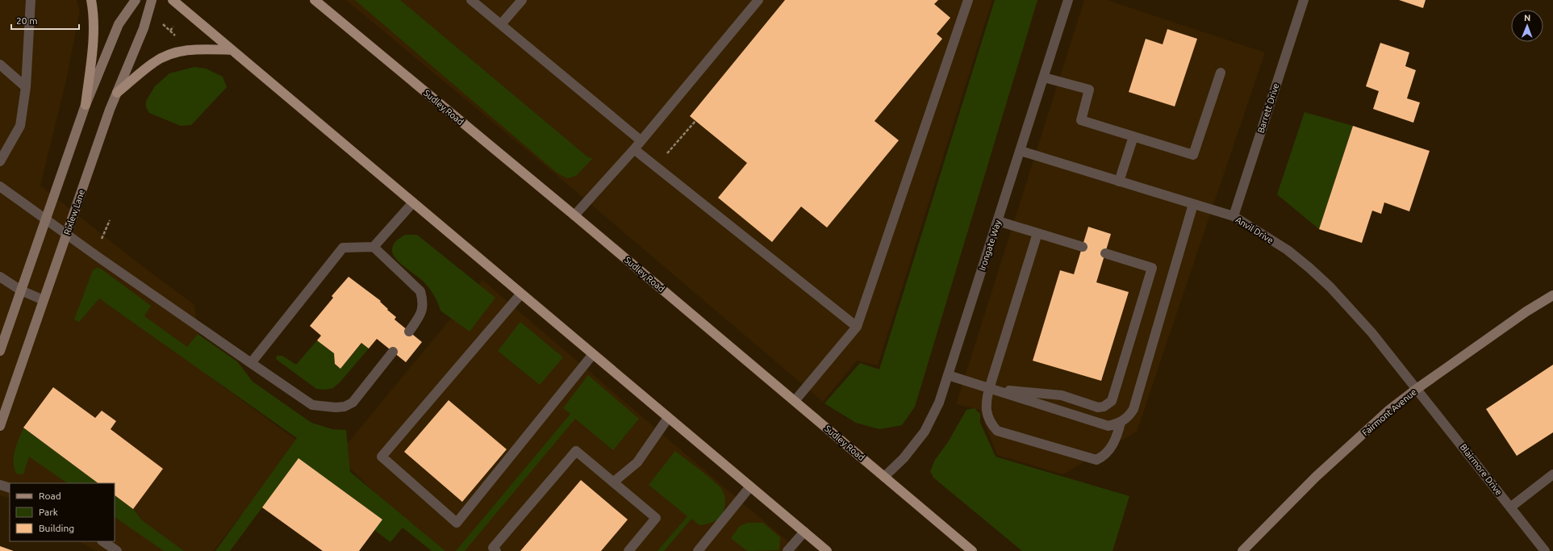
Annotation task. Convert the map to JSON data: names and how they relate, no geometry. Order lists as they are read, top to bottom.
{
  "streets": {
    "main road": ["Sudley Road"],
    "street": [
      "Barrett Drive",
      "Rixlew Lane",
      "Anvil Drive",
      "Irongate Way",
      "Fairmont Avenue",
      "Blairmore Drive"
    ]
  },
  "crossings": [
    ["Sudley Road", "Irongate Way"],
    ["Barrett Drive", "Anvil Drive"],
    ["Anvil Drive", "Irongate Way"],
    ["Anvil Drive", "Fairmont Avenue"],
    ["Anvil Drive", "Blairmore Drive"],
    ["Fairmont Avenue", "Blairmore Drive"]
  ],
  "legend": ["Road", "Park", "Building"],
  "scale_bar": "20 m",
  "north": "top"
}
